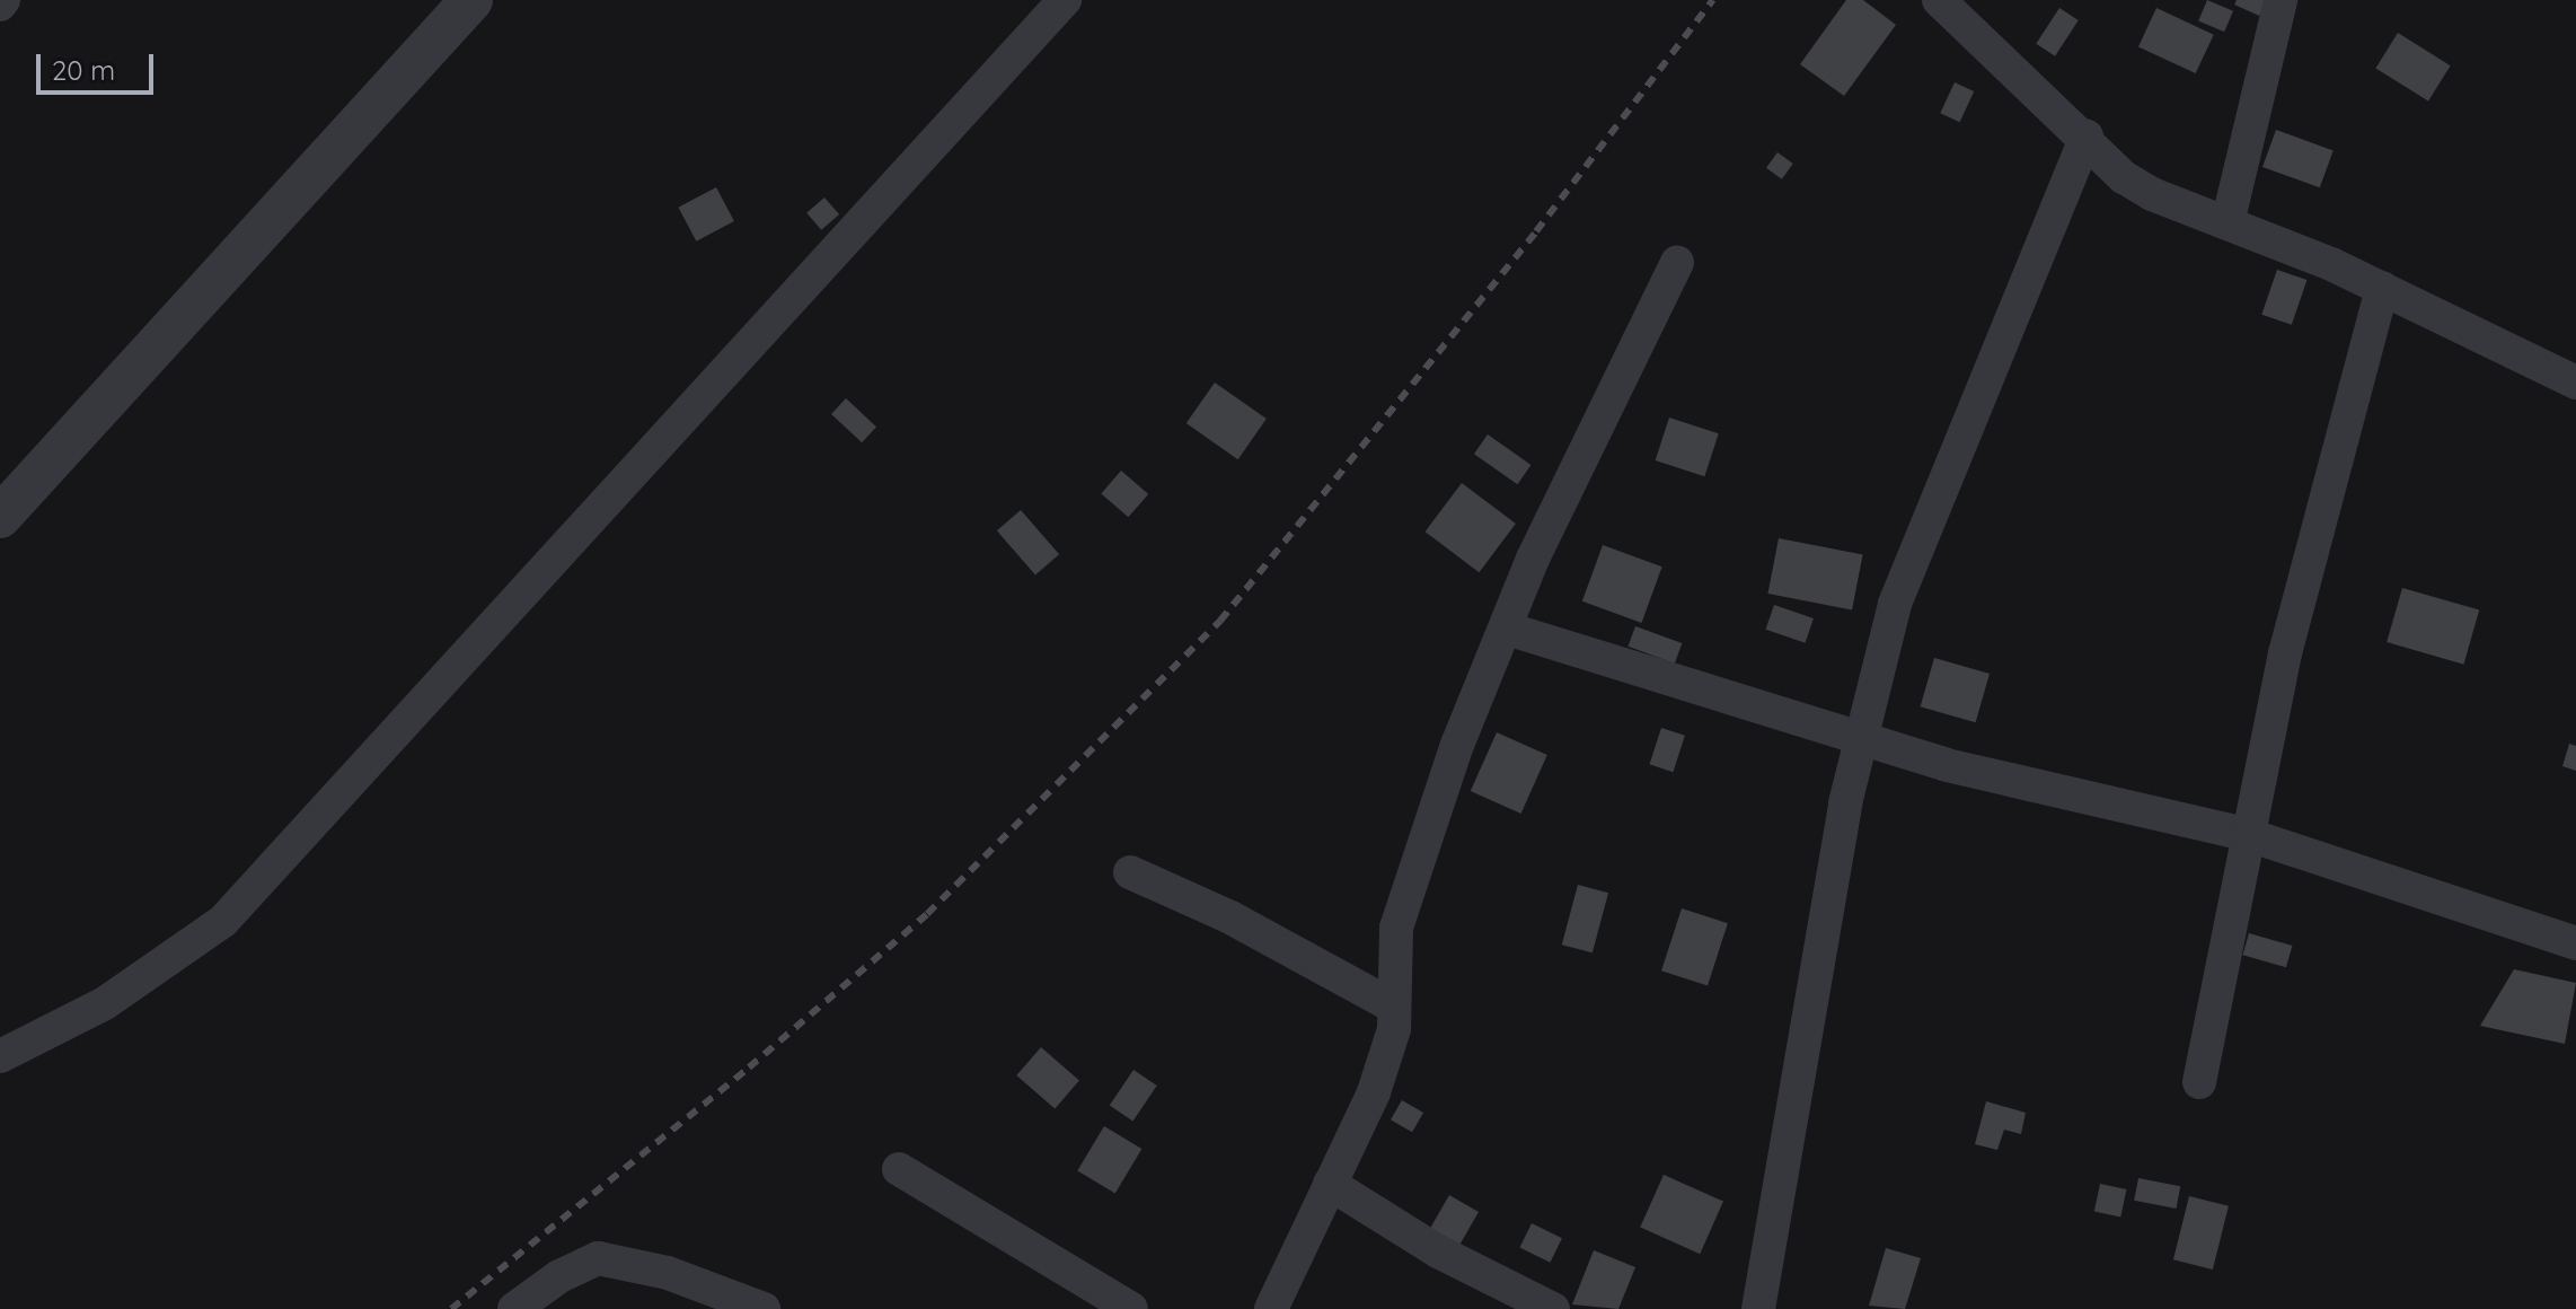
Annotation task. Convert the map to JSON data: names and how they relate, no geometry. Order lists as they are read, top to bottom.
{
  "scale_bar": "20 m"
}
